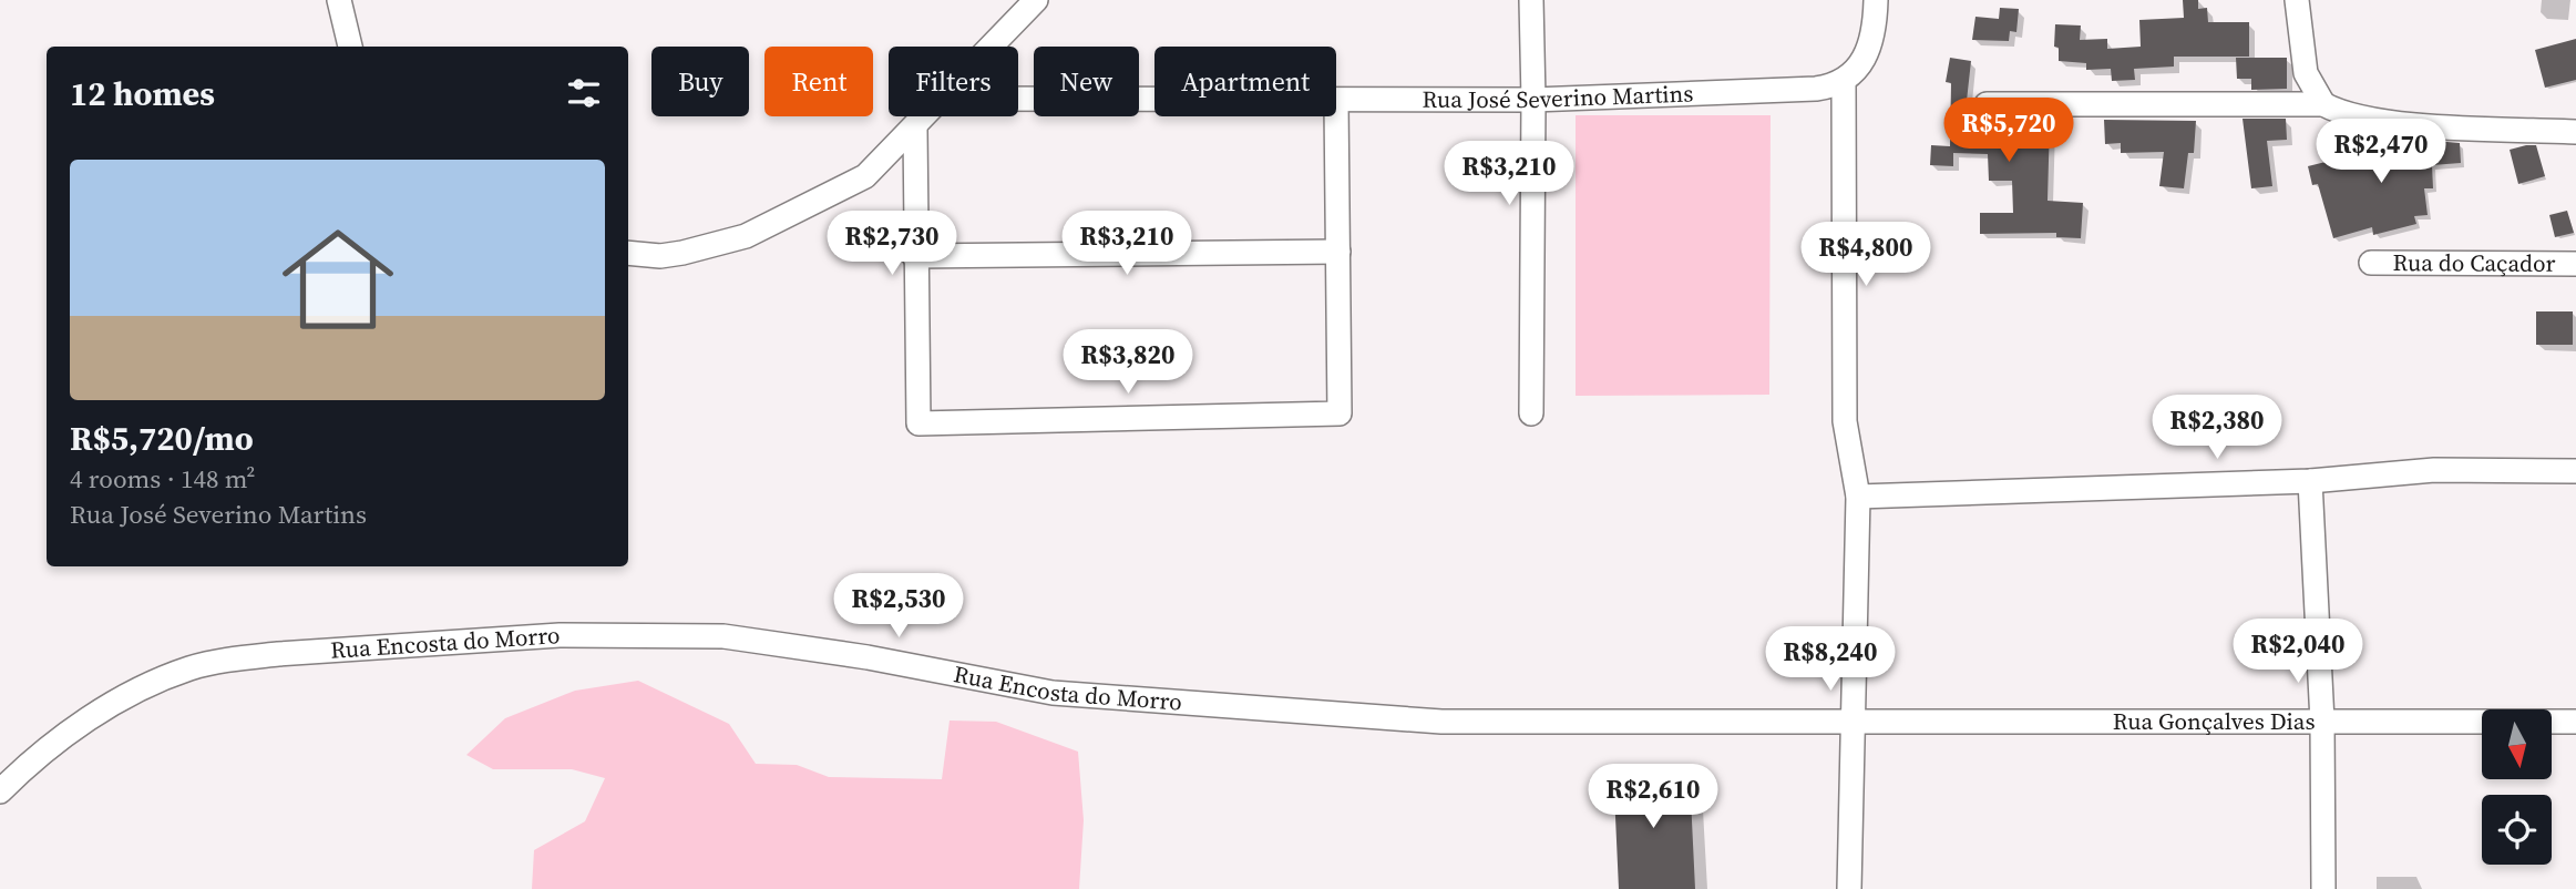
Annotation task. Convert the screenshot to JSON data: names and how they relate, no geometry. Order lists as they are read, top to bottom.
{
  "streets": {
    "street": [
      "Rua José Severino Martins",
      "Rua do Caçador",
      "Rua Encosta do Morro",
      "Rua Gonçalves Dias"
    ]
  },
  "crossings": [
    ["Rua Encosta do Morro", "Rua Gonçalves Dias"]
  ],
  "north": "bottom",
  "page": {
    "chip": [
      "Buy",
      "Rent",
      "Filters",
      "New",
      "Apartment"
    ],
    "heading": "12 homes",
    "price": [
      "R$5,720",
      "R$2,470",
      "R$3,210",
      "R$2,730",
      "R$3,210",
      "R$4,800",
      "R$3,820",
      "R$2,380",
      "R$2,530",
      "R$2,040",
      "R$8,240",
      "R$2,610"
    ],
    "list": [
      {
        "name": "R$5,720/mo",
        "note": "4 rooms · 148 m² · Rua José Severino Martins"
      }
    ]
  }
}
